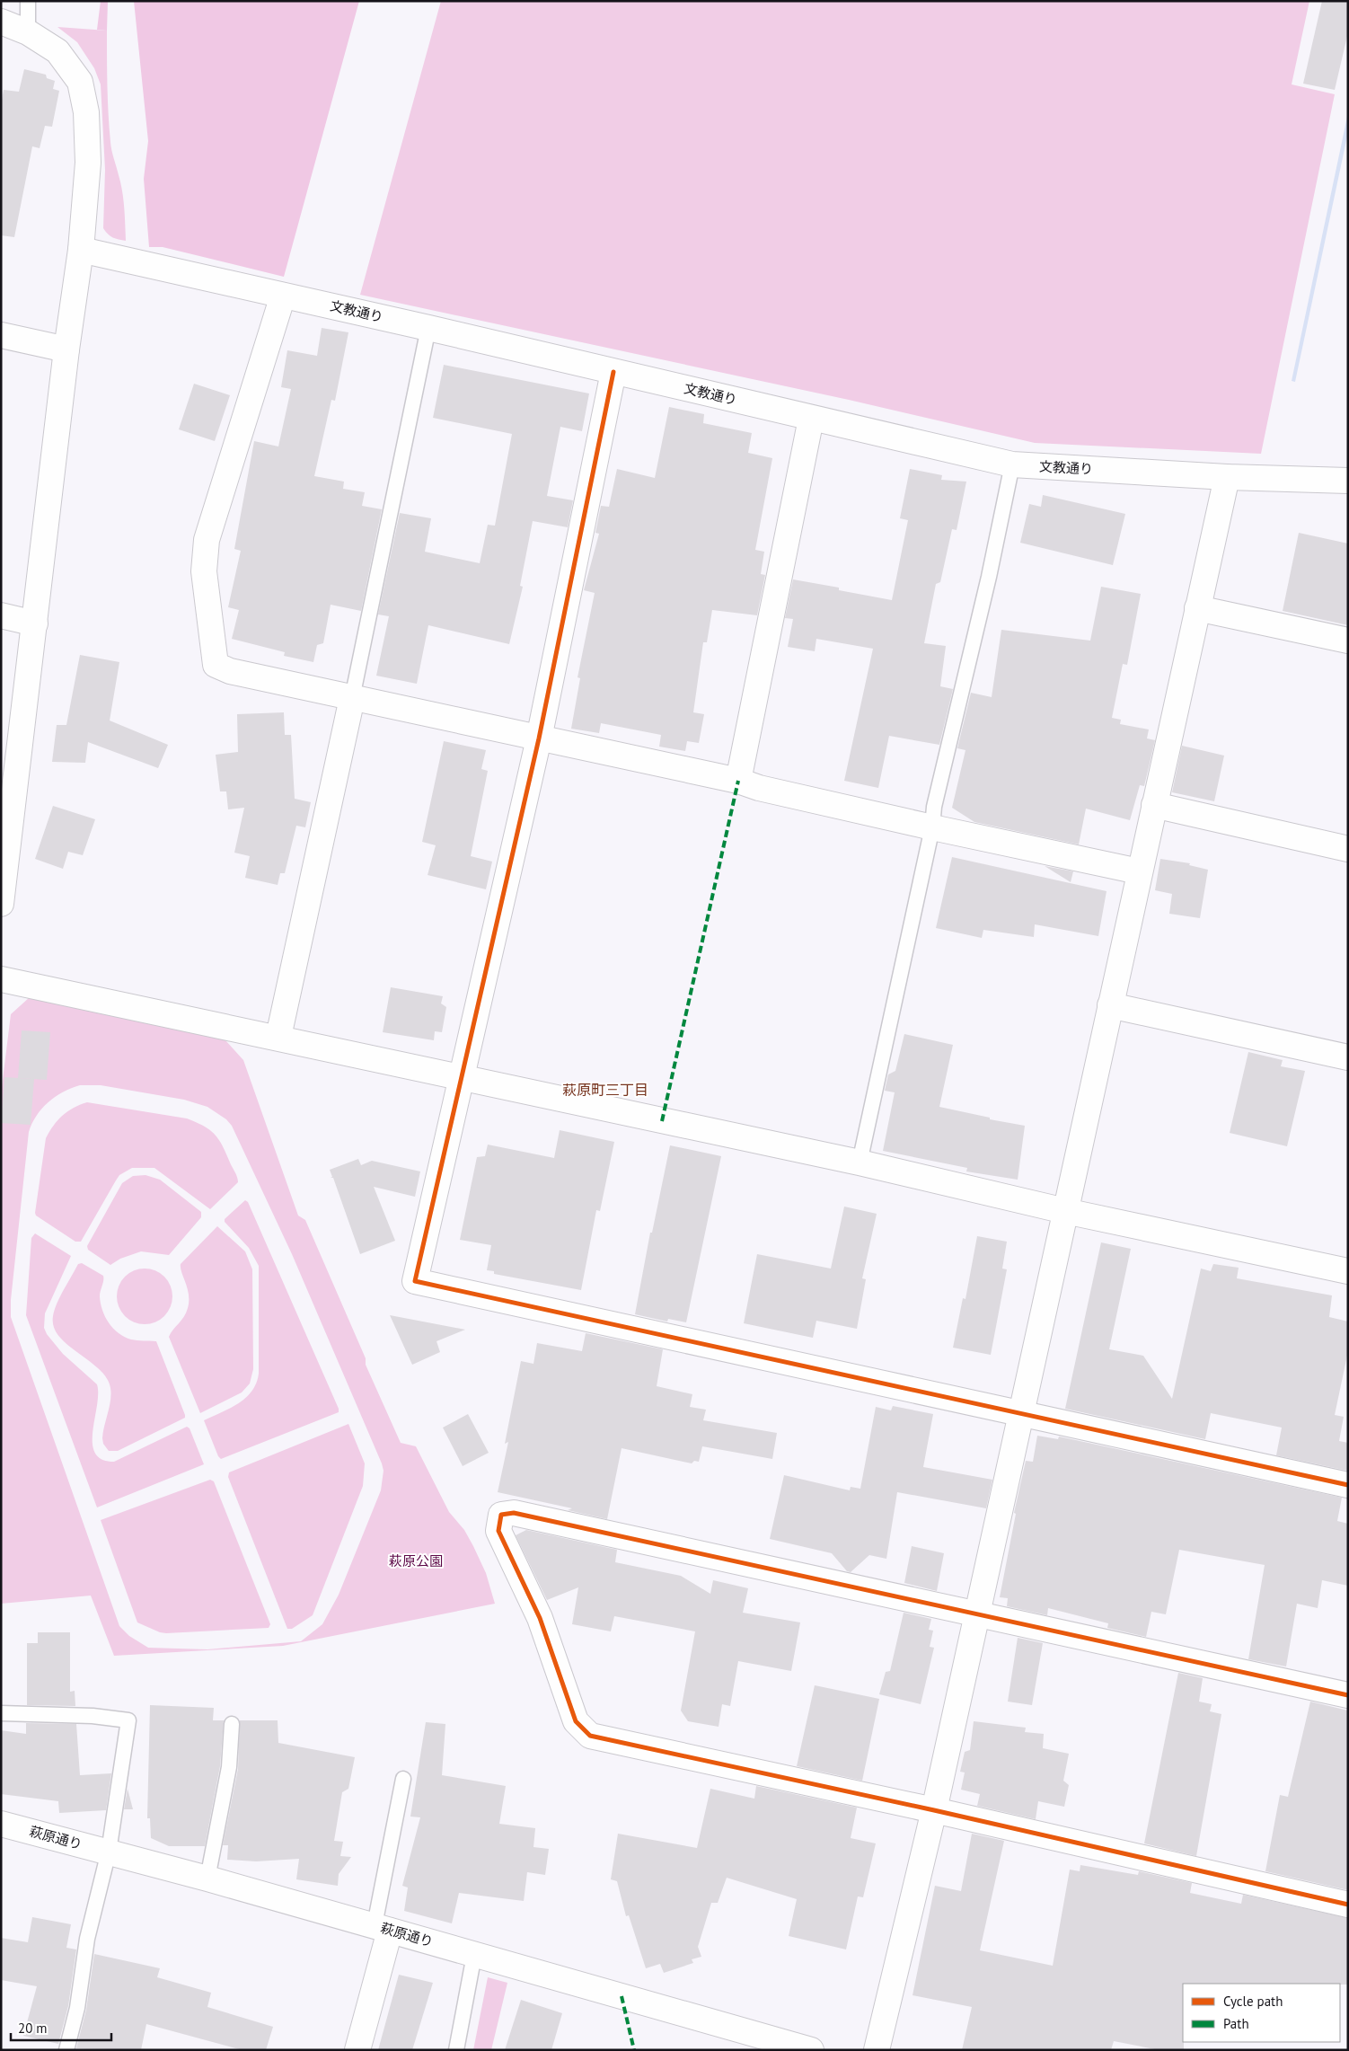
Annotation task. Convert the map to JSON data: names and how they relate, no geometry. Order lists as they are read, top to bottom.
{
  "streets": {
    "street": ["文教通り", "萩原通り"]
  },
  "districts": ["萩原町三丁目"],
  "parks": ["萩原公園"],
  "legend": ["Cycle path", "Path"],
  "scale_bar": "20 m"
}
